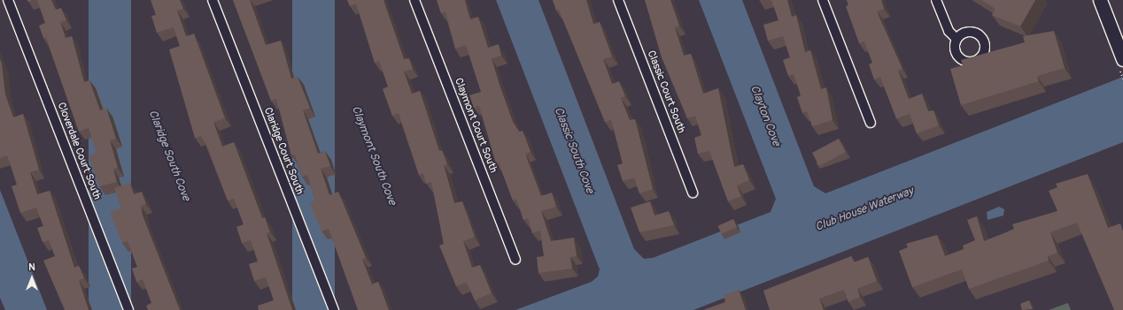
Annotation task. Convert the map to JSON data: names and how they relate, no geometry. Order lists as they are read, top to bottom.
{
  "streets": {
    "street": [
      "Classic Court South",
      "Claymont Court South",
      "Cloverdale Court South",
      "Claridge Court South"
    ]
  },
  "water": [
    "Clayton Cove",
    "Classic South Cove",
    "Claridge South Cove",
    "Claymont South Cove",
    "Club House Waterway"
  ],
  "north": "top"
}
